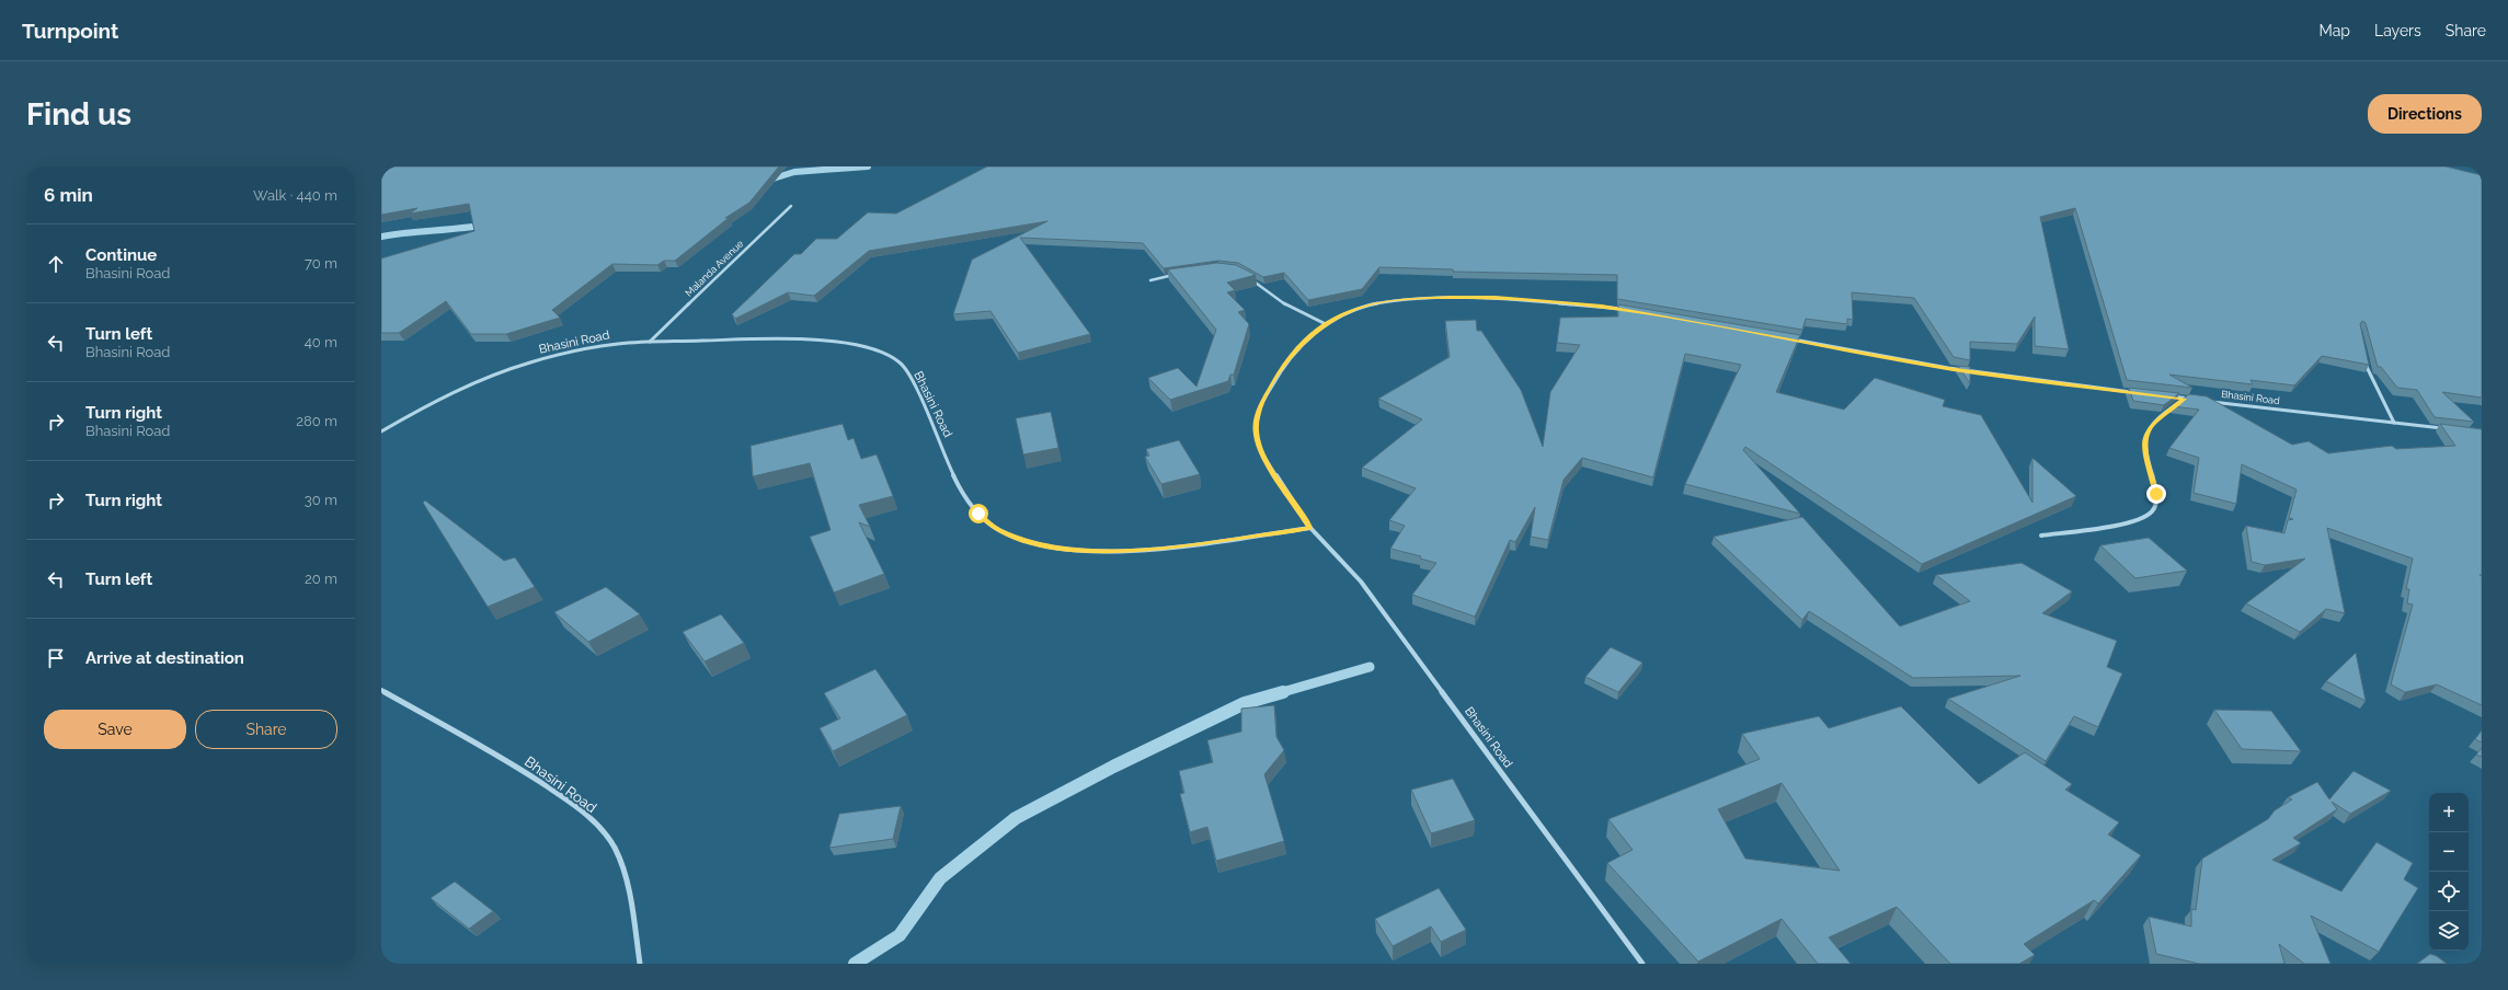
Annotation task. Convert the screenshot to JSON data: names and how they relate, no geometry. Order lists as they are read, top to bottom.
{
  "streets": {
    "street": ["Malanda Avenue", "Bhasini Road"]
  },
  "crossings": [
    ["Malanda Avenue", "Bhasini Road"]
  ],
  "page": {
    "header": "Turnpoint",
    "nav": ["Map", "Layers", "Share"],
    "buttons": [
      "Directions",
      ["Save", "Share"]
    ],
    "title": "Find us",
    "heading": ["6 min", "Walk · 440 m"],
    "list": [
      ["Continue", "Bhasini Road", "70 m"],
      ["Turn left", "Bhasini Road", "40 m"],
      ["Turn right", "Bhasini Road", "280 m"],
      ["Turn right", "30 m"],
      ["Turn left", "20 m"],
      "Arrive at destination"
    ],
    "map_buttons": ["+", "−"]
  }
}
